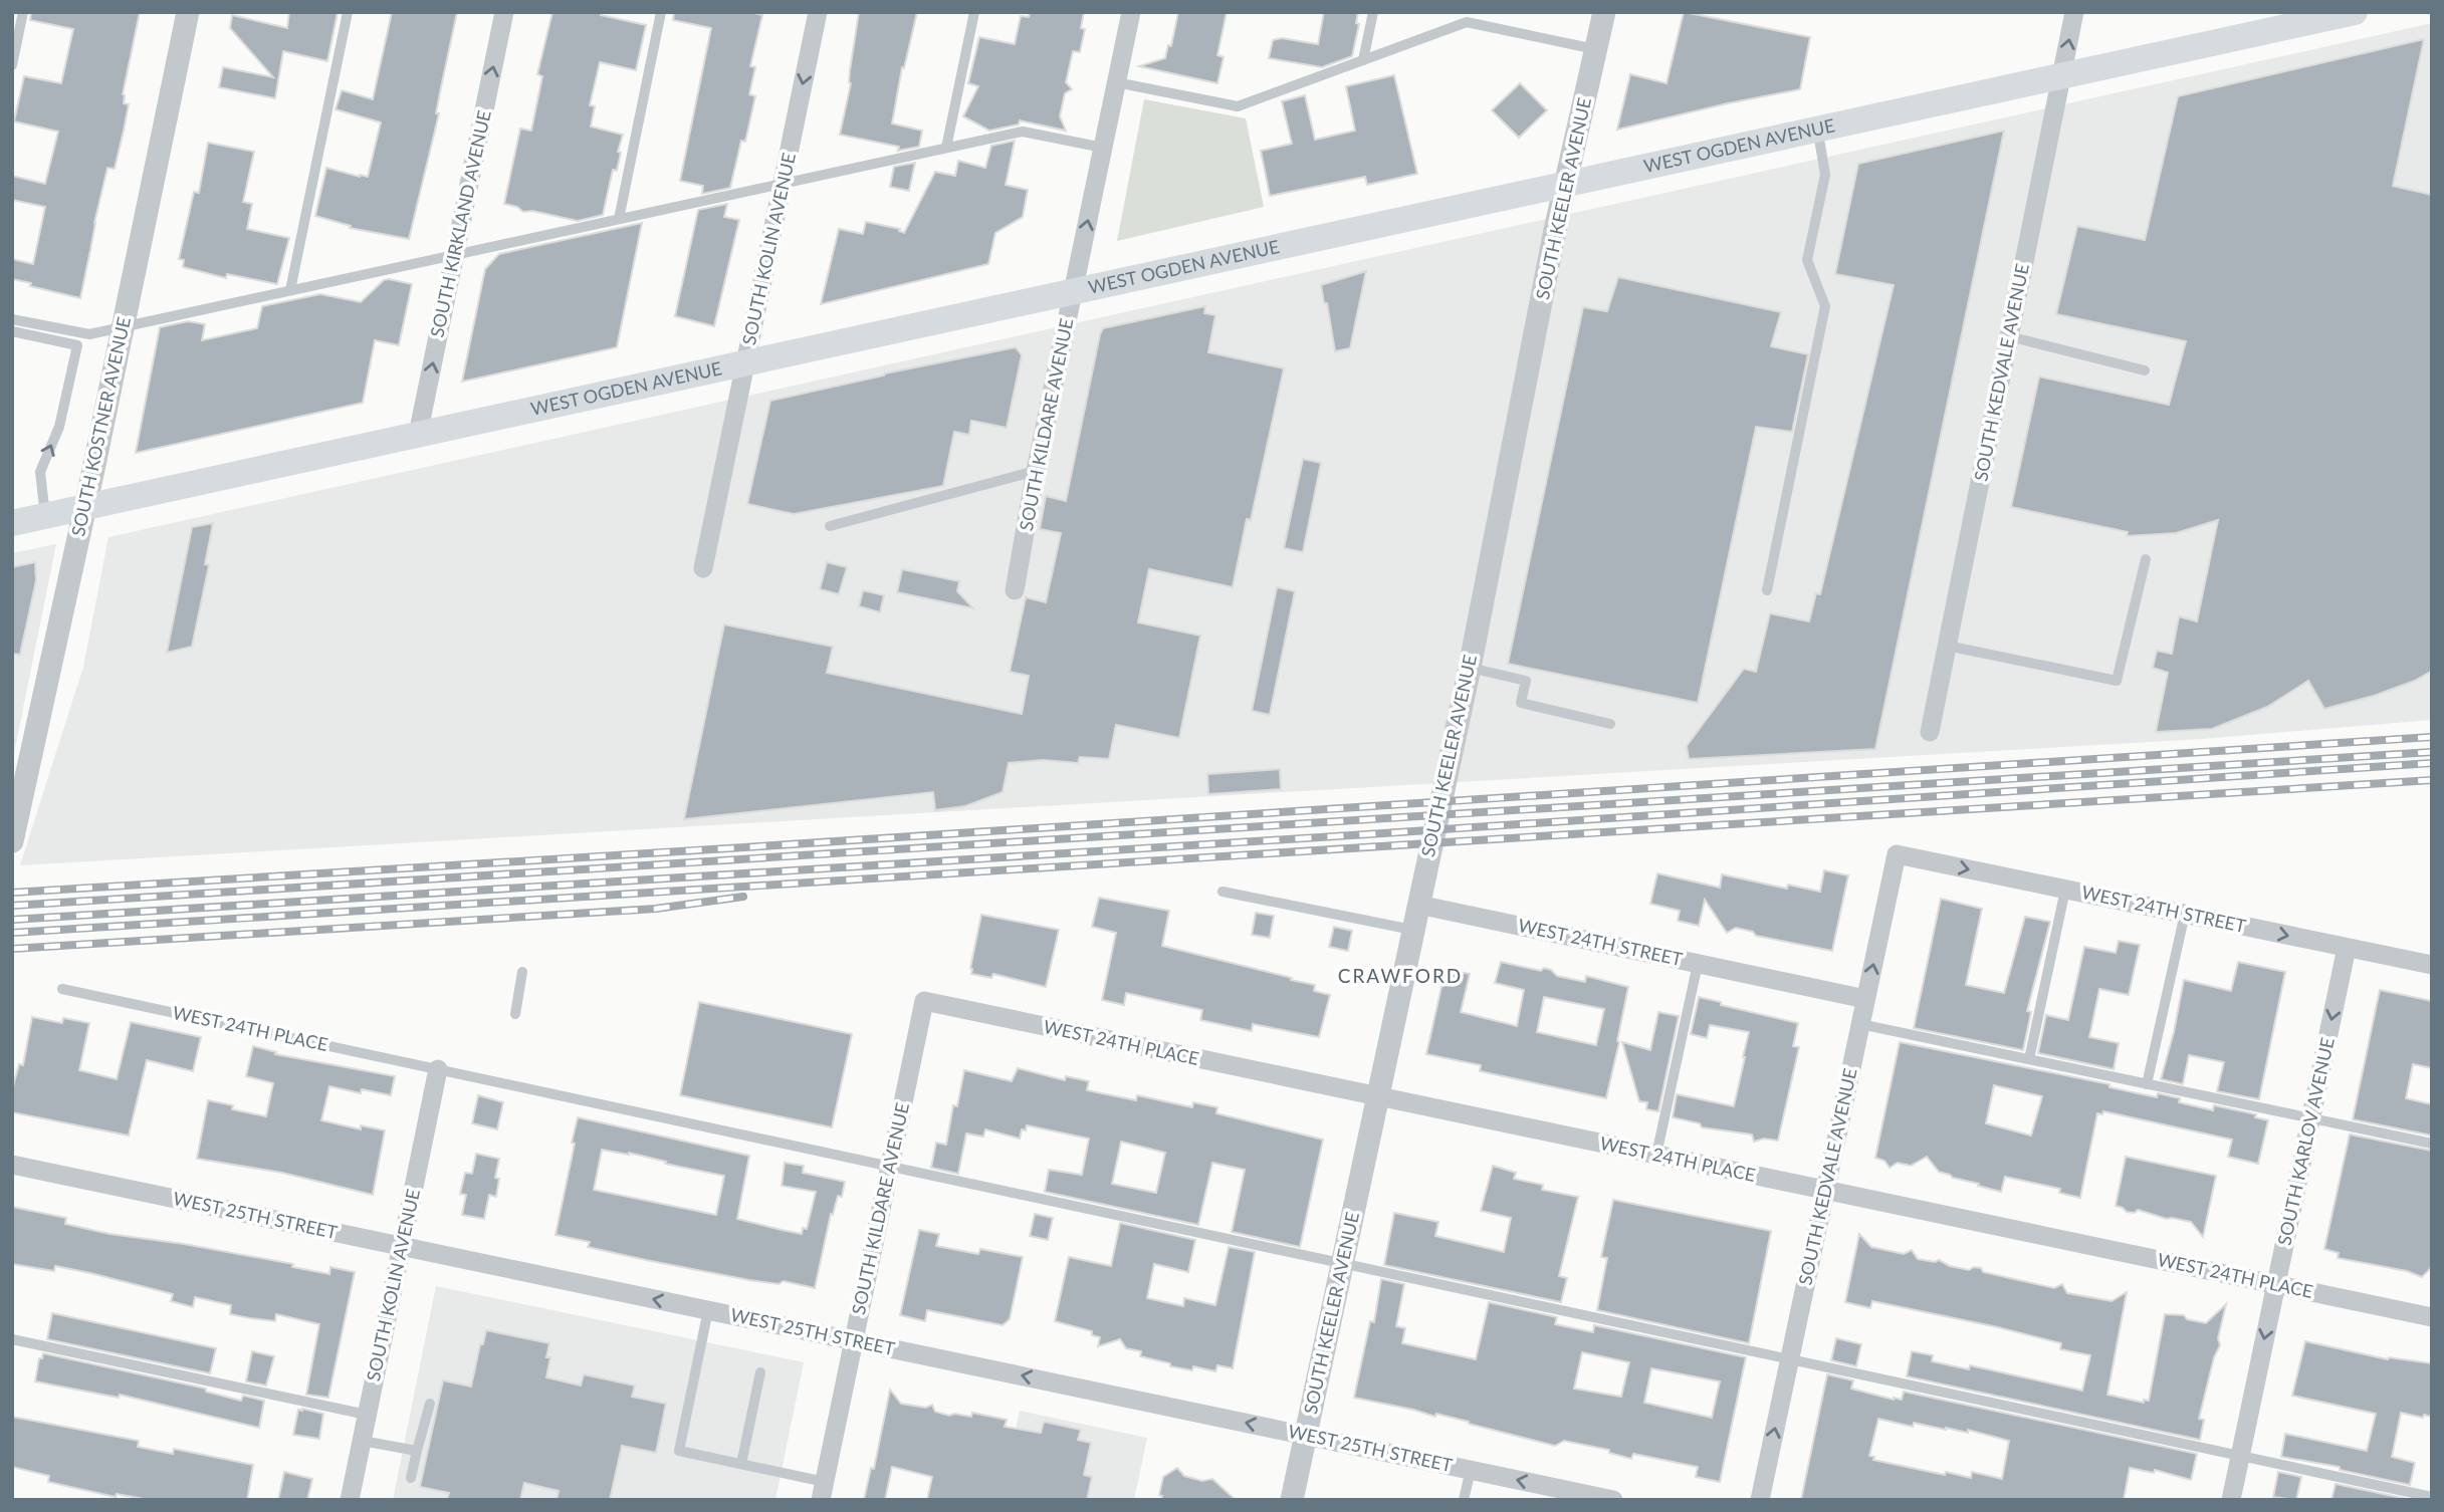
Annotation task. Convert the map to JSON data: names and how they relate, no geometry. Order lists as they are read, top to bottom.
{
  "streets": {
    "main road": ["WEST OGDEN AVENUE"],
    "street": [
      "SOUTH KEELER AVENUE",
      "SOUTH KIRKLAND AVENUE",
      "SOUTH KOLIN AVENUE",
      "SOUTH KEDVALE AVENUE",
      "SOUTH KILDARE AVENUE",
      "SOUTH KOSTNER AVENUE",
      "WEST 24TH STREET",
      "WEST 24TH PLACE",
      "SOUTH KARLOV AVENUE",
      "WEST 25TH STREET"
    ]
  },
  "crossings": [
    ["WEST OGDEN AVENUE", "SOUTH KEELER AVENUE"],
    ["WEST OGDEN AVENUE", "SOUTH KIRKLAND AVENUE"],
    ["WEST OGDEN AVENUE", "SOUTH KOLIN AVENUE"],
    ["WEST OGDEN AVENUE", "SOUTH KEDVALE AVENUE"],
    ["WEST OGDEN AVENUE", "SOUTH KILDARE AVENUE"],
    ["WEST OGDEN AVENUE", "SOUTH KOSTNER AVENUE"],
    ["SOUTH KEELER AVENUE", "WEST 24TH STREET"],
    ["SOUTH KEELER AVENUE", "WEST 24TH PLACE"],
    ["SOUTH KEELER AVENUE", "WEST 25TH STREET"],
    ["SOUTH KOLIN AVENUE", "WEST 24TH PLACE"],
    ["SOUTH KOLIN AVENUE", "WEST 25TH STREET"],
    ["SOUTH KEDVALE AVENUE", "WEST 24TH STREET"],
    ["SOUTH KEDVALE AVENUE", "WEST 24TH PLACE"],
    ["SOUTH KILDARE AVENUE", "WEST 24TH PLACE"],
    ["SOUTH KILDARE AVENUE", "WEST 25TH STREET"],
    ["WEST 24TH STREET", "SOUTH KARLOV AVENUE"],
    ["WEST 24TH PLACE", "SOUTH KARLOV AVENUE"]
  ],
  "one_way": ["SOUTH KIRKLAND AVENUE", "SOUTH KARLOV AVENUE", "WEST 25TH STREET"],
  "districts": ["CRAWFORD"]
}
